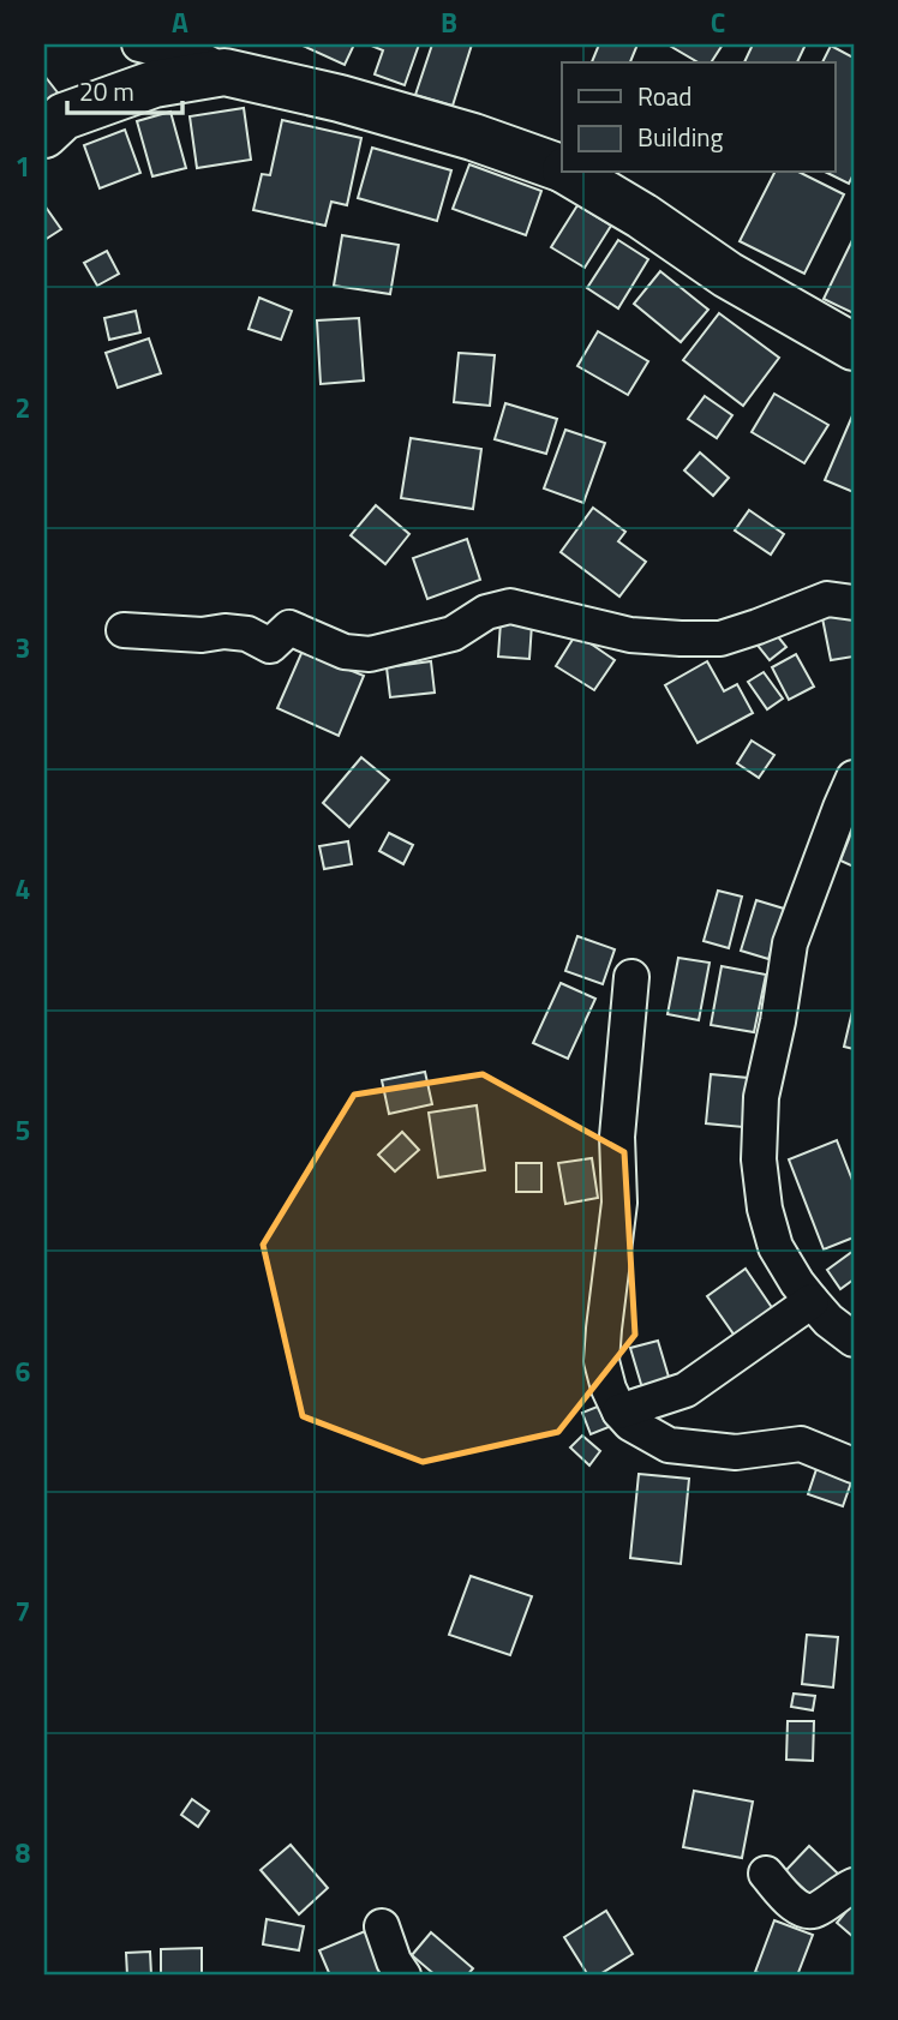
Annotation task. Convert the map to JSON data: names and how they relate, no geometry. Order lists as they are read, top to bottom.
{
  "legend": ["Road", "Building"],
  "scale_bar": "20 m",
  "grid": {
    "columns": ["A", "B", "C"],
    "rows": [
      "1",
      "2",
      "3",
      "4",
      "5",
      "6",
      "7",
      "8"
    ]
  }
}
